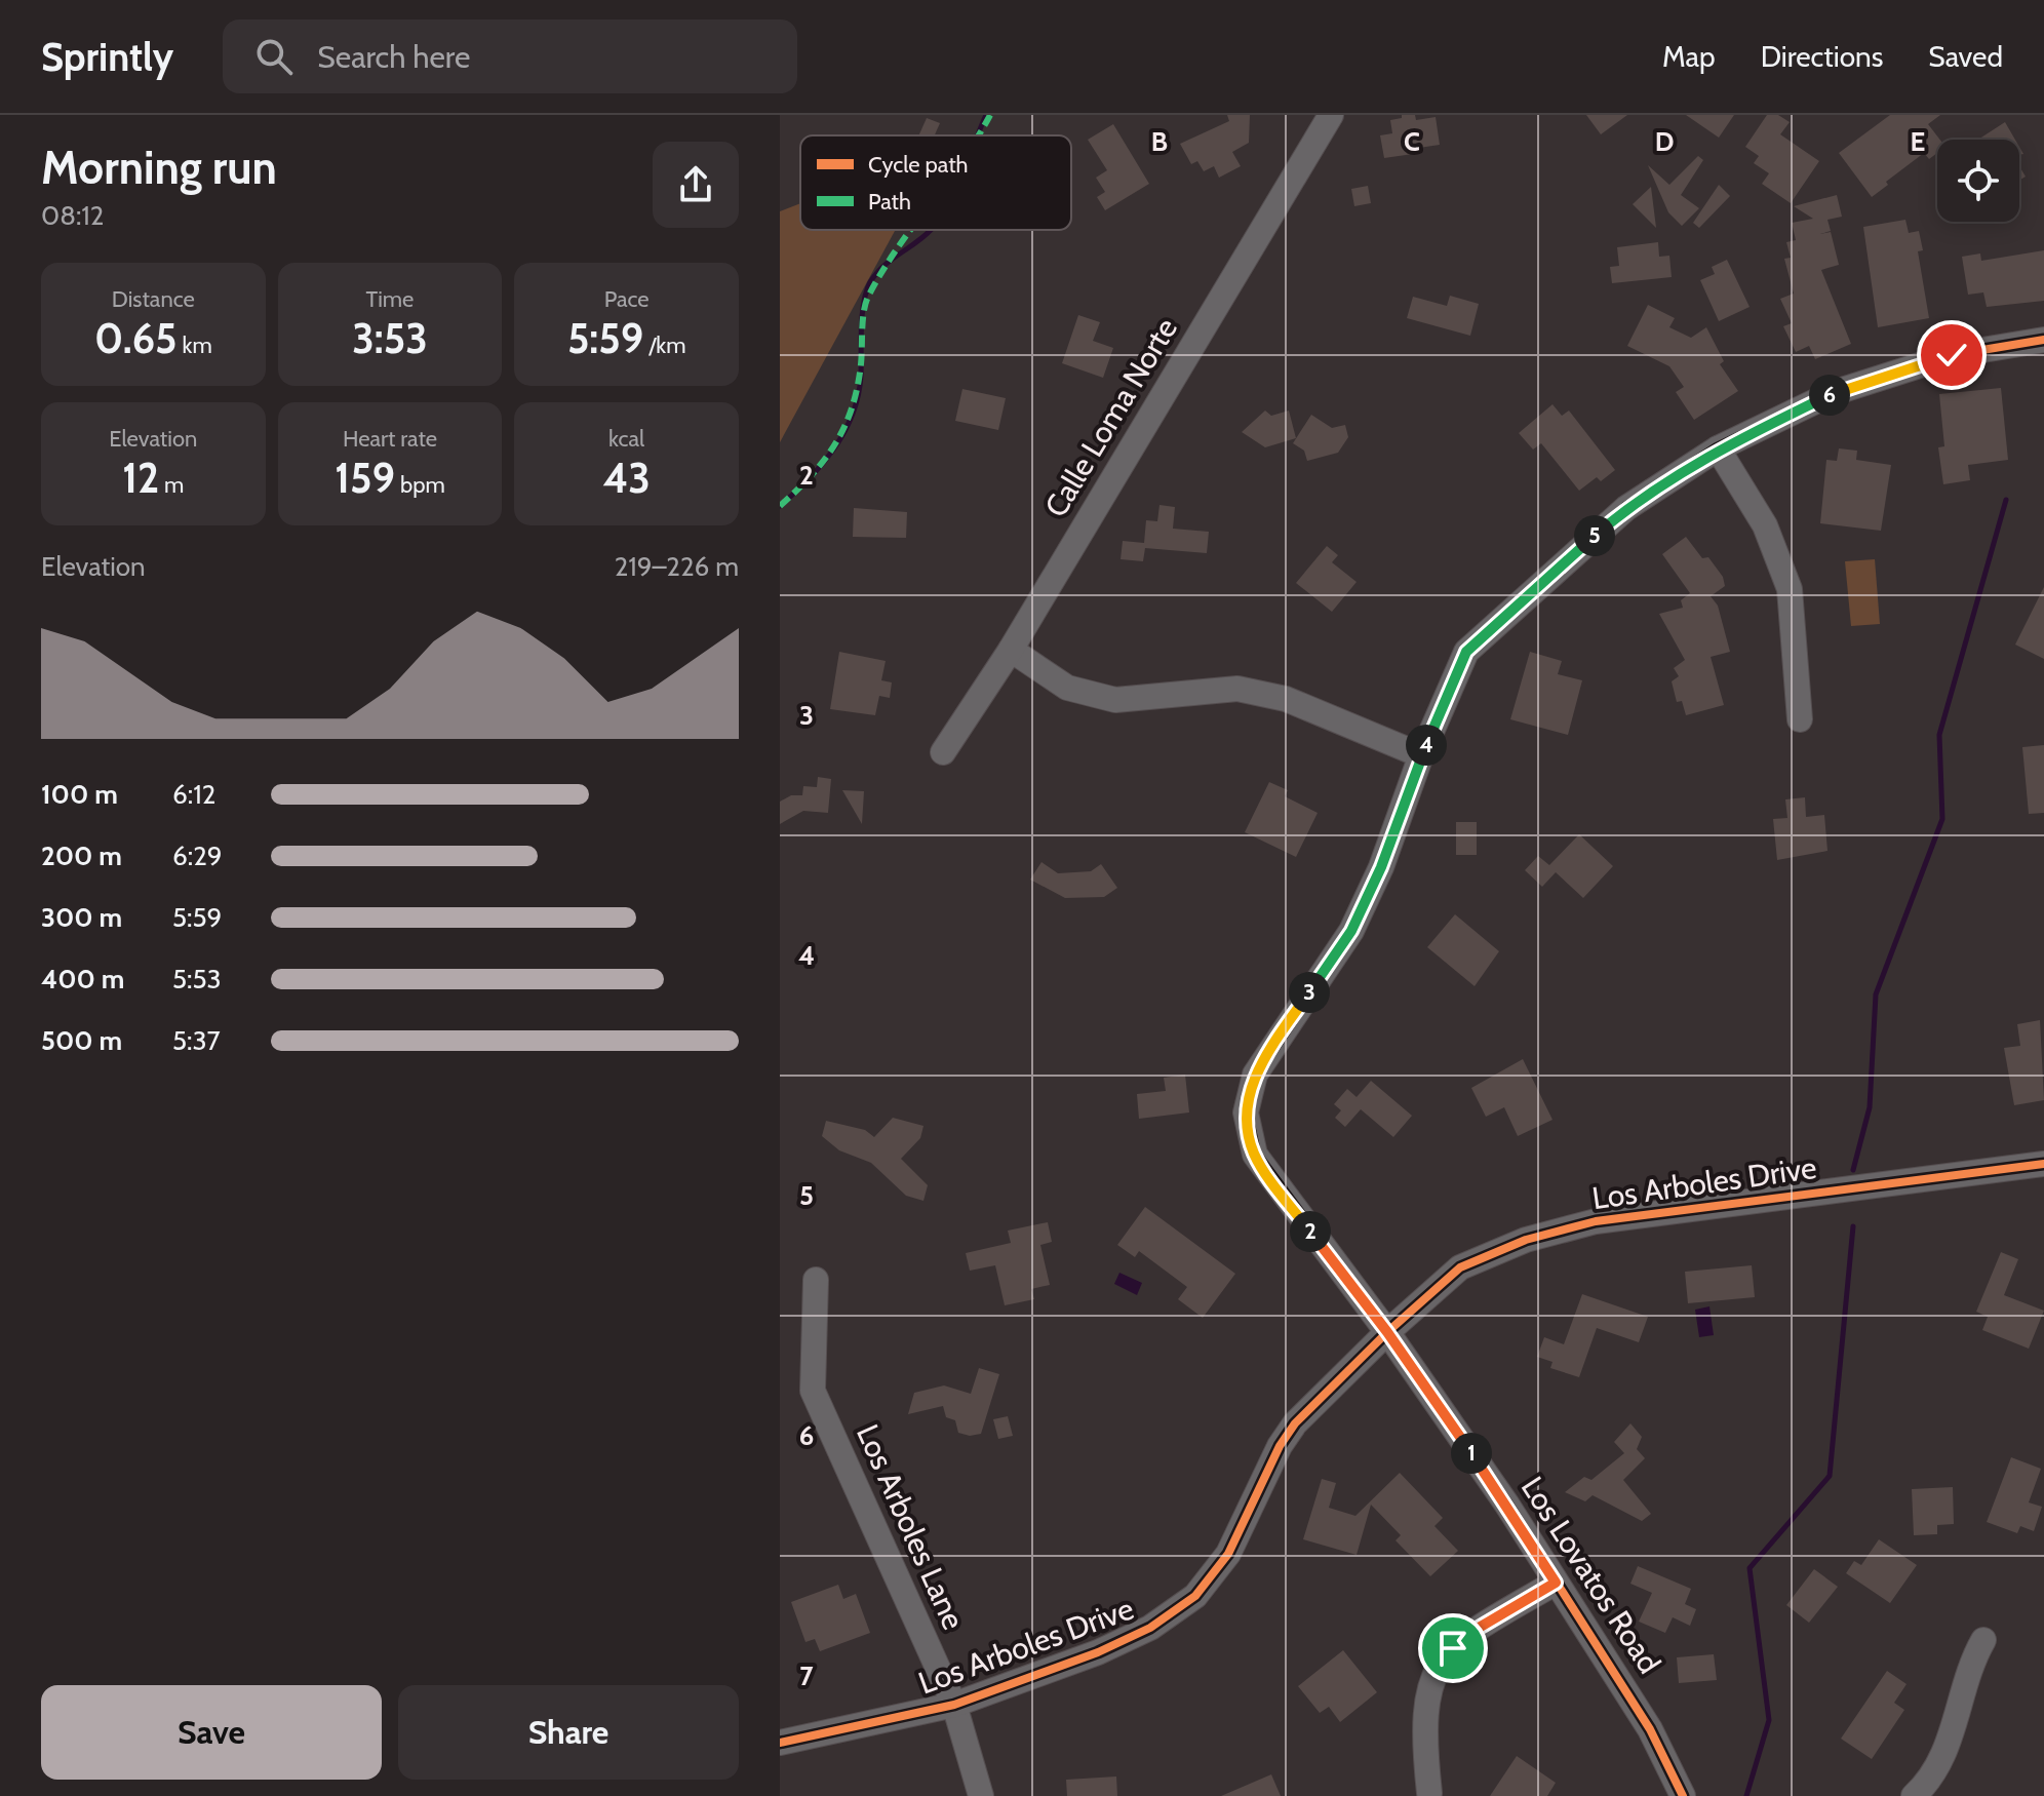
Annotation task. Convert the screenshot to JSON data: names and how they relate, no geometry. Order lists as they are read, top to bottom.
{
  "streets": {
    "street": [
      "Calle Loma Norte",
      "Los Arboles Drive",
      "Los Arboles Lane",
      "Los Lovatos Road"
    ]
  },
  "crossings": [
    ["Los Arboles Drive", "Los Arboles Lane"],
    ["Los Arboles Drive", "Los Lovatos Road"]
  ],
  "legend": ["Cycle path", "Path"],
  "page": {
    "header": "Sprintly",
    "search": "Search here",
    "nav": ["Map", "Directions", "Saved"],
    "heading": ["Morning run", "08:12"],
    "stats": [
      ["Distance", "0.65 km"],
      ["Time", "3:53"],
      ["Pace", "5:59 /km"],
      ["Elevation", "12 m"],
      ["Heart rate", "159 bpm"],
      ["kcal", "43"]
    ],
    "pins": [
      "6",
      "5",
      "4",
      "3",
      "2",
      "1"
    ],
    "chart": ["Elevation", "219–226 m"],
    "list": [
      {
        "name": "100 m",
        "note": "6:12"
      },
      {
        "name": "200 m",
        "note": "6:29"
      },
      {
        "name": "300 m",
        "note": "5:59"
      },
      {
        "name": "400 m",
        "note": "5:53"
      },
      {
        "name": "500 m",
        "note": "5:37"
      }
    ],
    "buttons": ["Save", "Share"]
  },
  "grid": {
    "columns": [
      "B",
      "C",
      "D",
      "E"
    ],
    "rows": [
      "2",
      "3",
      "4",
      "5",
      "6",
      "7"
    ]
  }
}
